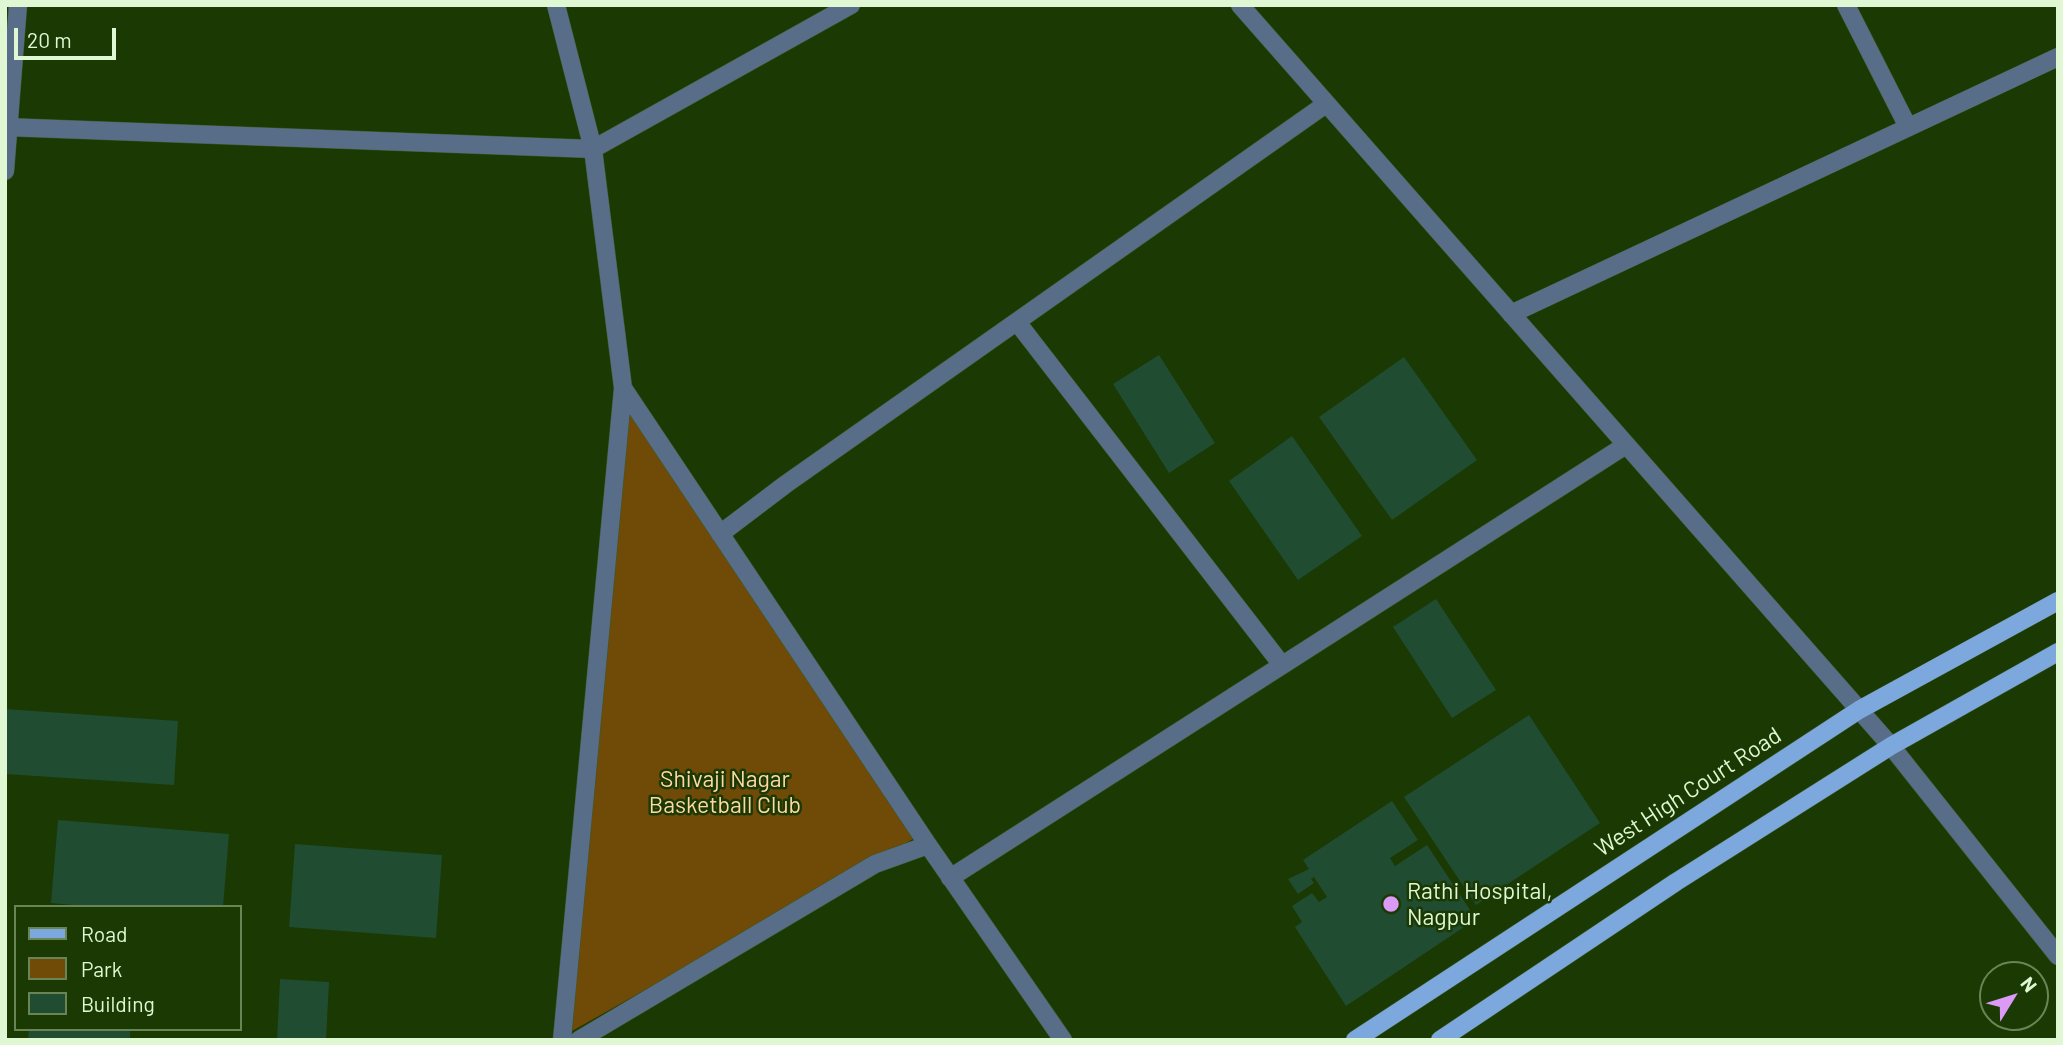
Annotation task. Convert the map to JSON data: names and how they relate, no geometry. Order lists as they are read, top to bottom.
{
  "streets": {
    "main road": ["West High Court Road"]
  },
  "parks": ["Shivaji Nagar Basketball Club"],
  "places": ["Rathi Hospital, Nagpur"],
  "legend": ["Road", "Park", "Building"],
  "scale_bar": "20 m",
  "north": "top right"
}
